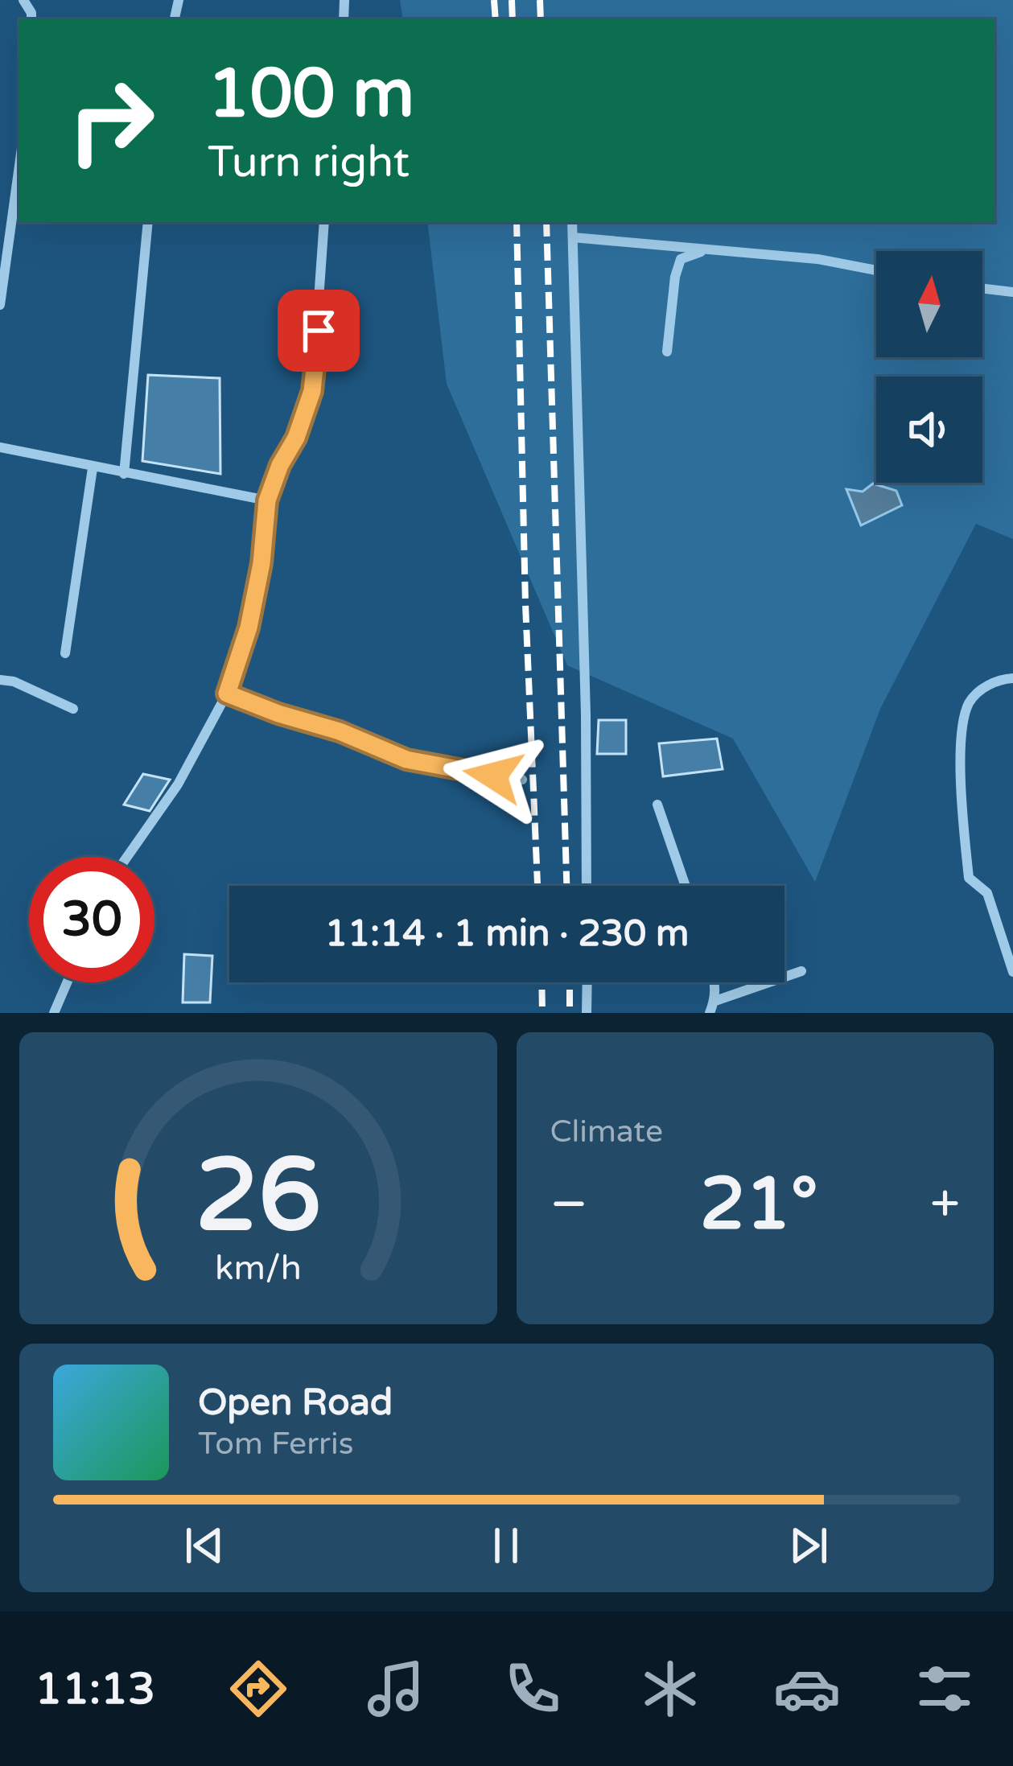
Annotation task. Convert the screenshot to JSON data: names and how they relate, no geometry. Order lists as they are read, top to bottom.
{
  "north": "top",
  "page": {
    "turn": ["100 m", "Turn right"],
    "limit": "30",
    "trip": "11:14 · 1 min · 230 m",
    "tile": "Climate",
    "heat": ["−", "21°", "+"],
    "song": ["Open Road", "Tom Ferris"],
    "tabs": "11:13",
    "gauge": ["26", "km/h"]
  }
}
